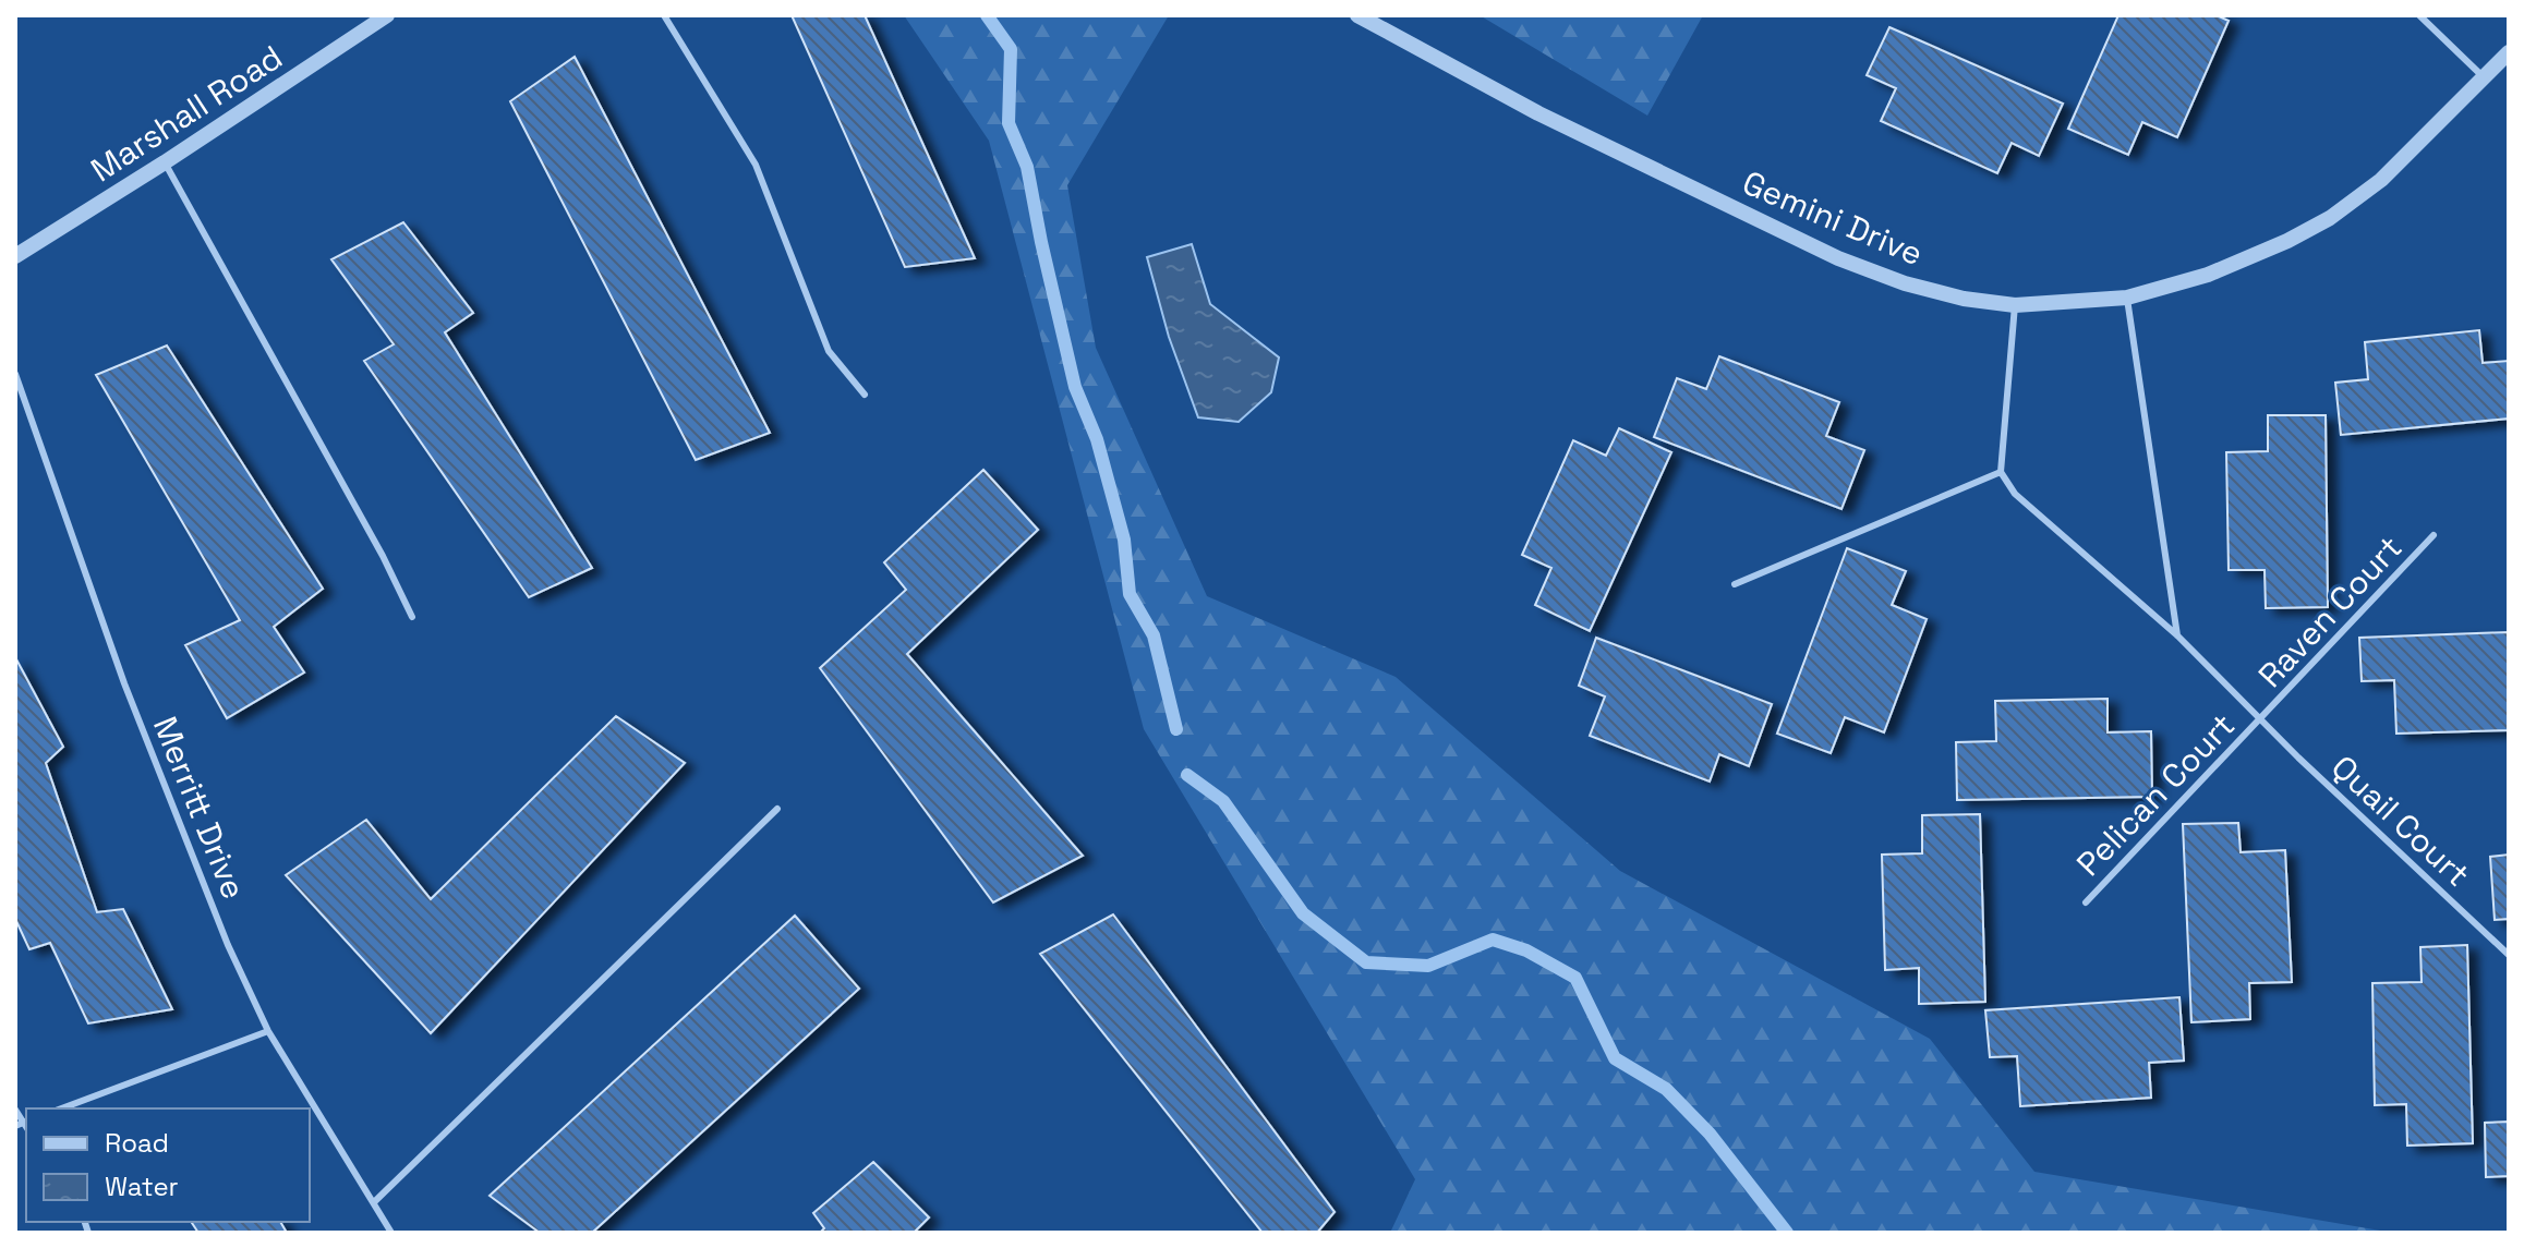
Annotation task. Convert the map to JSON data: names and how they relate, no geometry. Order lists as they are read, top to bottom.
{
  "streets": {
    "street": ["Marshall Road", "Gemini Drive"],
    "lane": [
      "Raven Court",
      "Pelican Court",
      "Merritt Drive",
      "Quail Court"
    ]
  },
  "crossings": [
    ["Raven Court", "Pelican Court"],
    ["Raven Court", "Quail Court"],
    ["Pelican Court", "Quail Court"]
  ],
  "legend": ["Road", "Water"]
}
